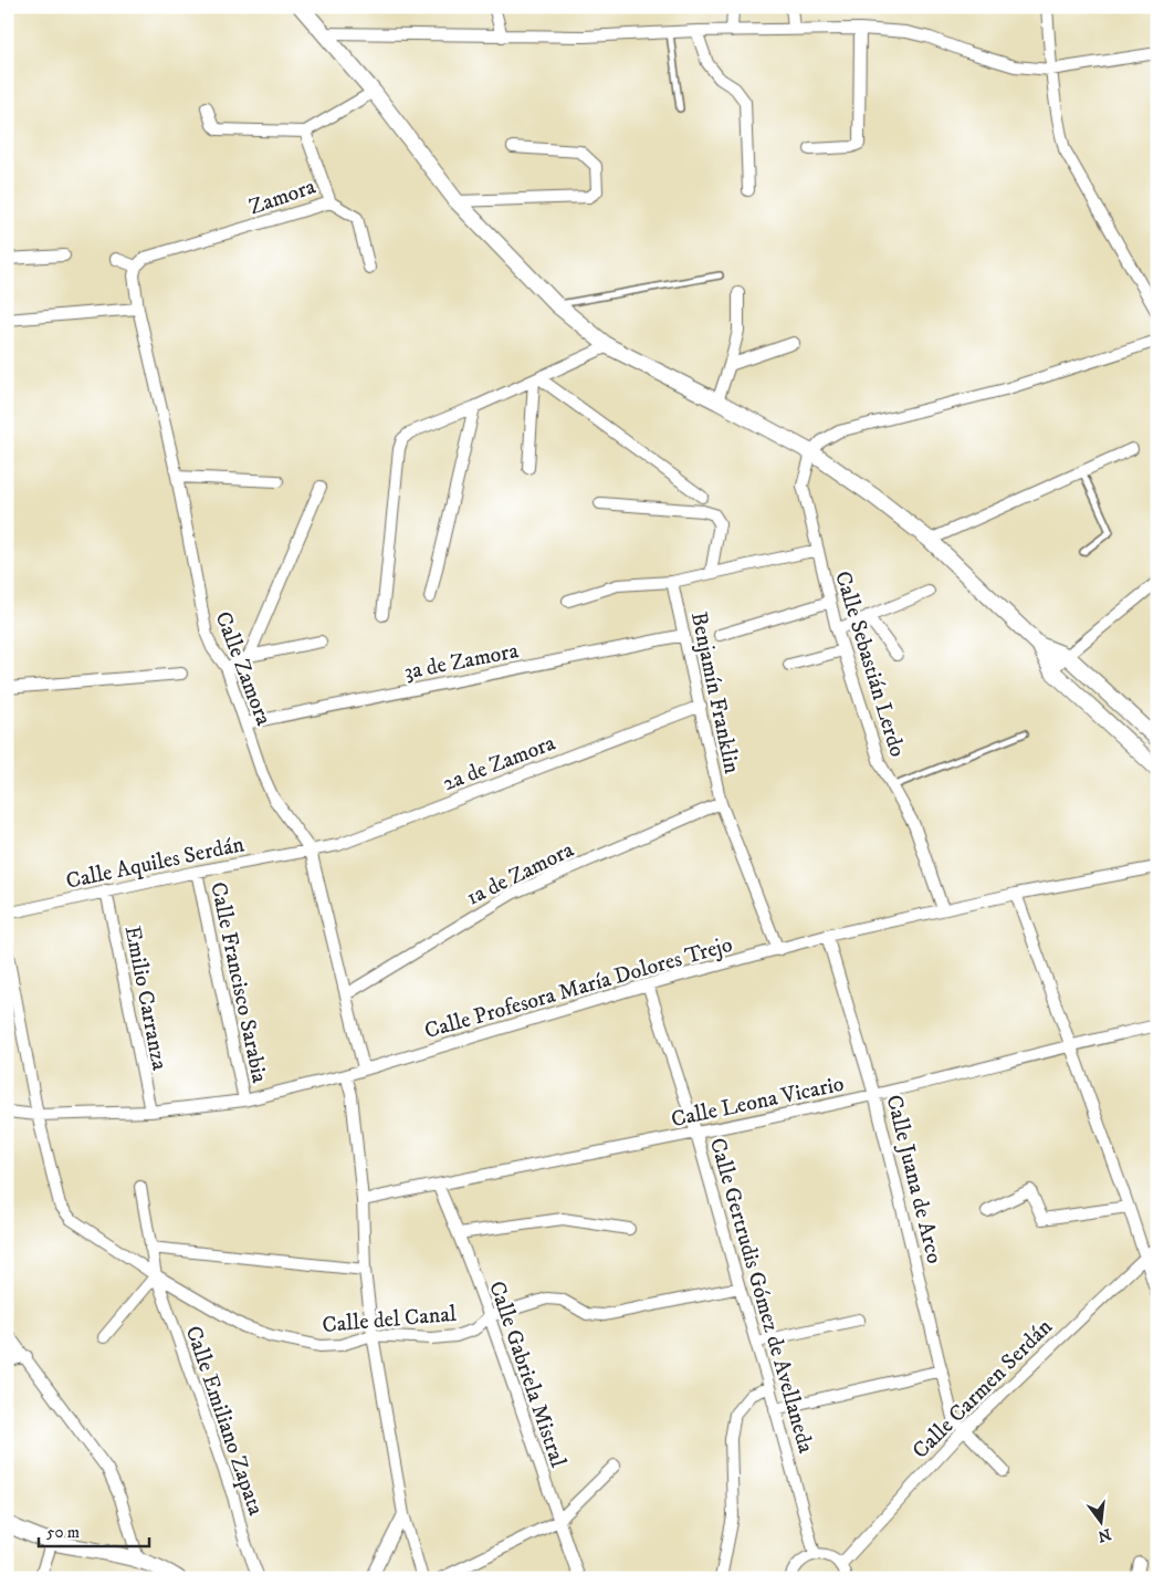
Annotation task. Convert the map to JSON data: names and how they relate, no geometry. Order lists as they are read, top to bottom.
{
  "streets": {
    "street": [
      "Zamora",
      "3a de Zamora",
      "Calle Sebastián Lerdo",
      "Calle Zamora",
      "Benjamín Franklin",
      "2a de Zamora",
      "Calle Aquiles Serdán",
      "1a de Zamora",
      "Calle Francisco Sarabia",
      "Calle Profesora María Dolores Trejo",
      "Emilio Carranza",
      "Calle Leona Vicario",
      "Calle Juana de Arco",
      "Calle Gertrudis Gómez de Avellaneda",
      "Calle del Canal",
      "Calle Gabriela Mistral",
      "Calle Carmen Serdán",
      "Calle Emiliano Zapata"
    ]
  },
  "crossings": [
    ["Zamora", "Calle Zamora"],
    ["3a de Zamora", "Calle Zamora"],
    ["3a de Zamora", "Benjamín Franklin"],
    ["Calle Sebastián Lerdo", "Calle Profesora María Dolores Trejo"],
    ["Calle Zamora", "2a de Zamora"],
    ["Calle Zamora", "Calle Aquiles Serdán"],
    ["Calle Zamora", "1a de Zamora"],
    ["Calle Zamora", "Calle Profesora María Dolores Trejo"],
    ["Benjamín Franklin", "2a de Zamora"],
    ["Benjamín Franklin", "1a de Zamora"],
    ["Benjamín Franklin", "Calle Profesora María Dolores Trejo"],
    ["2a de Zamora", "Calle Aquiles Serdán"],
    ["Calle Aquiles Serdán", "Calle Francisco Sarabia"],
    ["Calle Aquiles Serdán", "Emilio Carranza"],
    ["Calle Francisco Sarabia", "Calle Profesora María Dolores Trejo"],
    ["Calle Profesora María Dolores Trejo", "Emilio Carranza"],
    ["Calle Profesora María Dolores Trejo", "Calle Juana de Arco"],
    ["Calle Profesora María Dolores Trejo", "Calle Gertrudis Gómez de Avellaneda"],
    ["Calle Profesora María Dolores Trejo", "Calle del Canal"],
    ["Calle Leona Vicario", "Calle Juana de Arco"],
    ["Calle Leona Vicario", "Calle Gertrudis Gómez de Avellaneda"],
    ["Calle Leona Vicario", "Calle Gabriela Mistral"],
    ["Calle Juana de Arco", "Calle Carmen Serdán"],
    ["Calle Gertrudis Gómez de Avellaneda", "Calle del Canal"],
    ["Calle del Canal", "Calle Gabriela Mistral"],
    ["Calle del Canal", "Calle Emiliano Zapata"]
  ],
  "scale_bar": "50 m",
  "north": "bottom"
}
